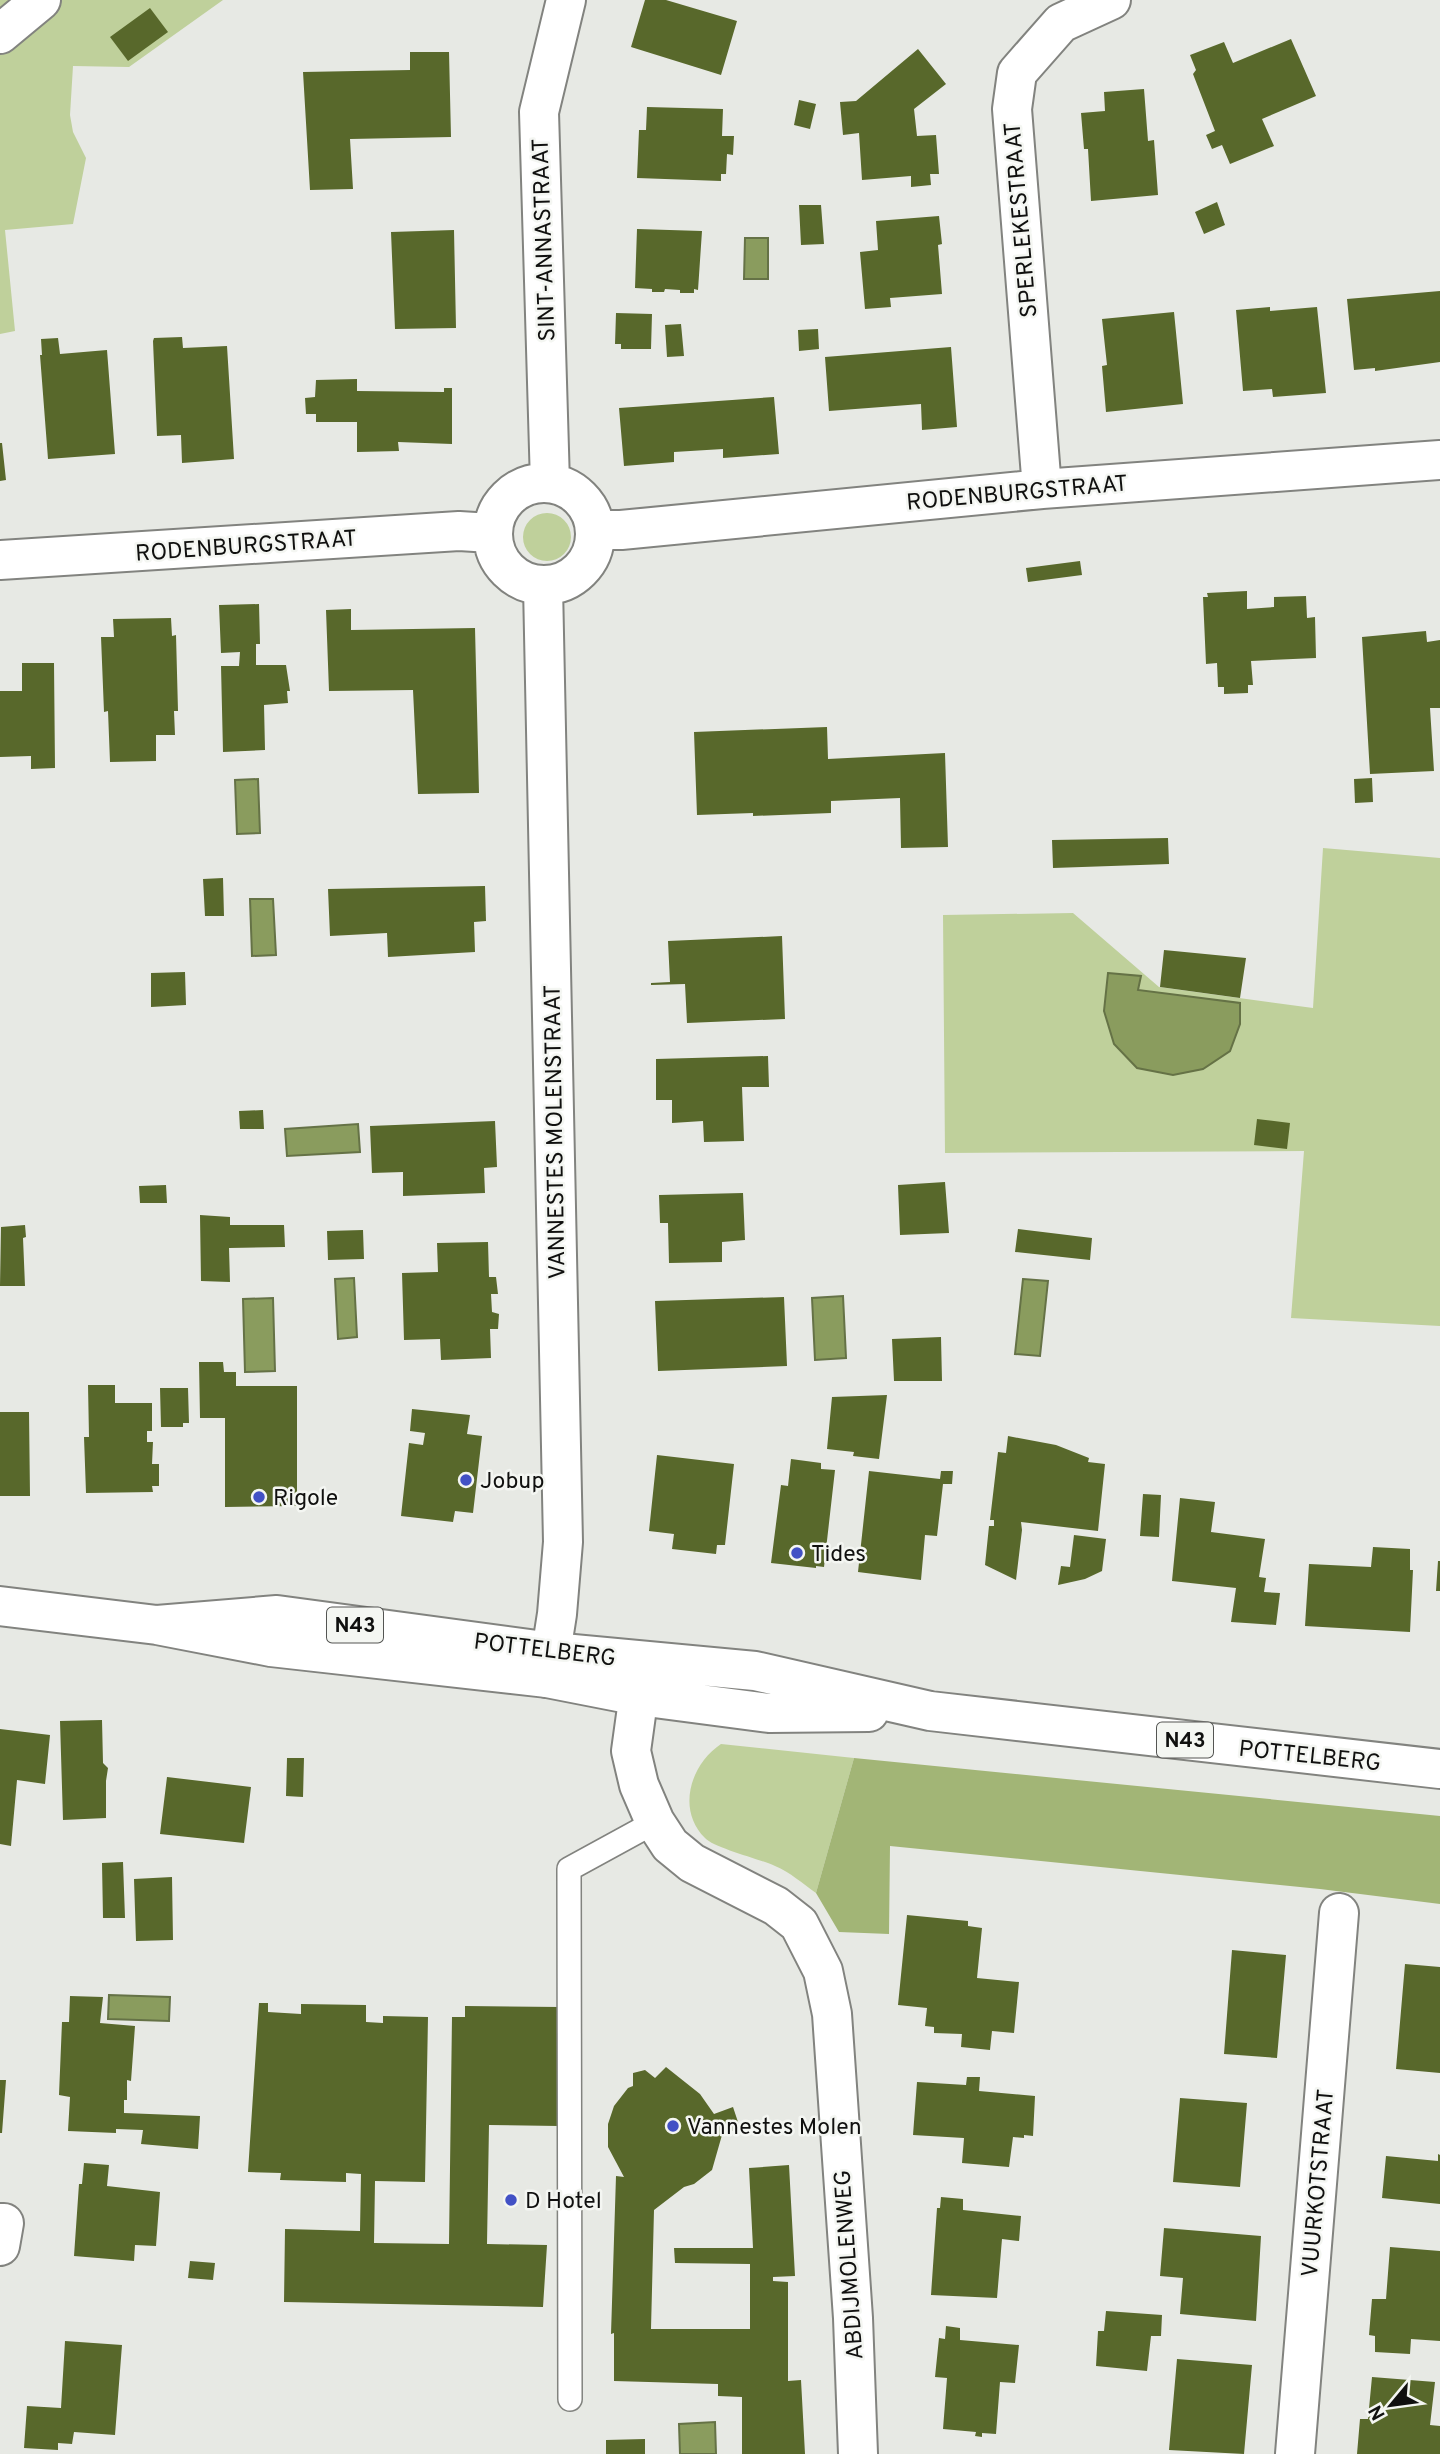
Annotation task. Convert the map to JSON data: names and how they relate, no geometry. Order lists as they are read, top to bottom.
{
  "streets": {
    "street": [
      "SPERLEKESTRAAT",
      "SINT-ANNASTRAAT",
      "RODENBURGSTRAAT",
      "VANNESTES MOLENSTRAAT",
      "N43",
      "POTTELBERG",
      "VUURKOTSTRAAT",
      "ABDIJMOLENWEG"
    ]
  },
  "crossings": [
    ["SPERLEKESTRAAT", "RODENBURGSTRAAT"],
    ["SINT-ANNASTRAAT", "RODENBURGSTRAAT"],
    ["SINT-ANNASTRAAT", "VANNESTES MOLENSTRAAT"],
    ["RODENBURGSTRAAT", "VANNESTES MOLENSTRAAT"],
    ["VANNESTES MOLENSTRAAT", "POTTELBERG"],
    ["POTTELBERG", "ABDIJMOLENWEG"]
  ],
  "places": [
    "Jobup",
    "Rigole",
    "Tides",
    "Vannestes Molen",
    "D Hotel"
  ],
  "north": "bottom left"
}
